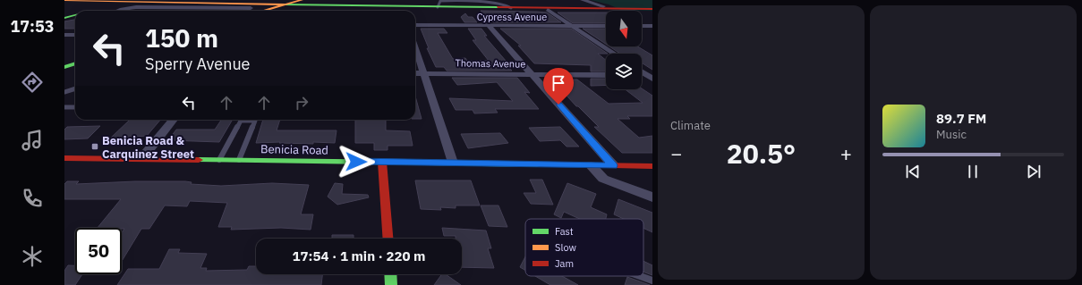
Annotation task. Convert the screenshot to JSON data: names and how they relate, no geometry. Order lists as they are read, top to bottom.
{
  "streets": {
    "main road": ["Benicia Road"],
    "street": ["Cypress Avenue", "Thomas Avenue"]
  },
  "places": {
    "transit": ["Benicia Road & Carquinez Street"]
  },
  "legend": ["Fast", "Slow", "Jam"],
  "north": "bottom",
  "page": {
    "tabs": "17:53",
    "tile": "Climate",
    "turn": ["150 m", "Sperry Avenue"],
    "song": ["89.7 FM", "Music"],
    "heat": ["−", "20.5°", "+"],
    "limit": "50",
    "trip": "17:54 · 1 min · 220 m"
  }
}
